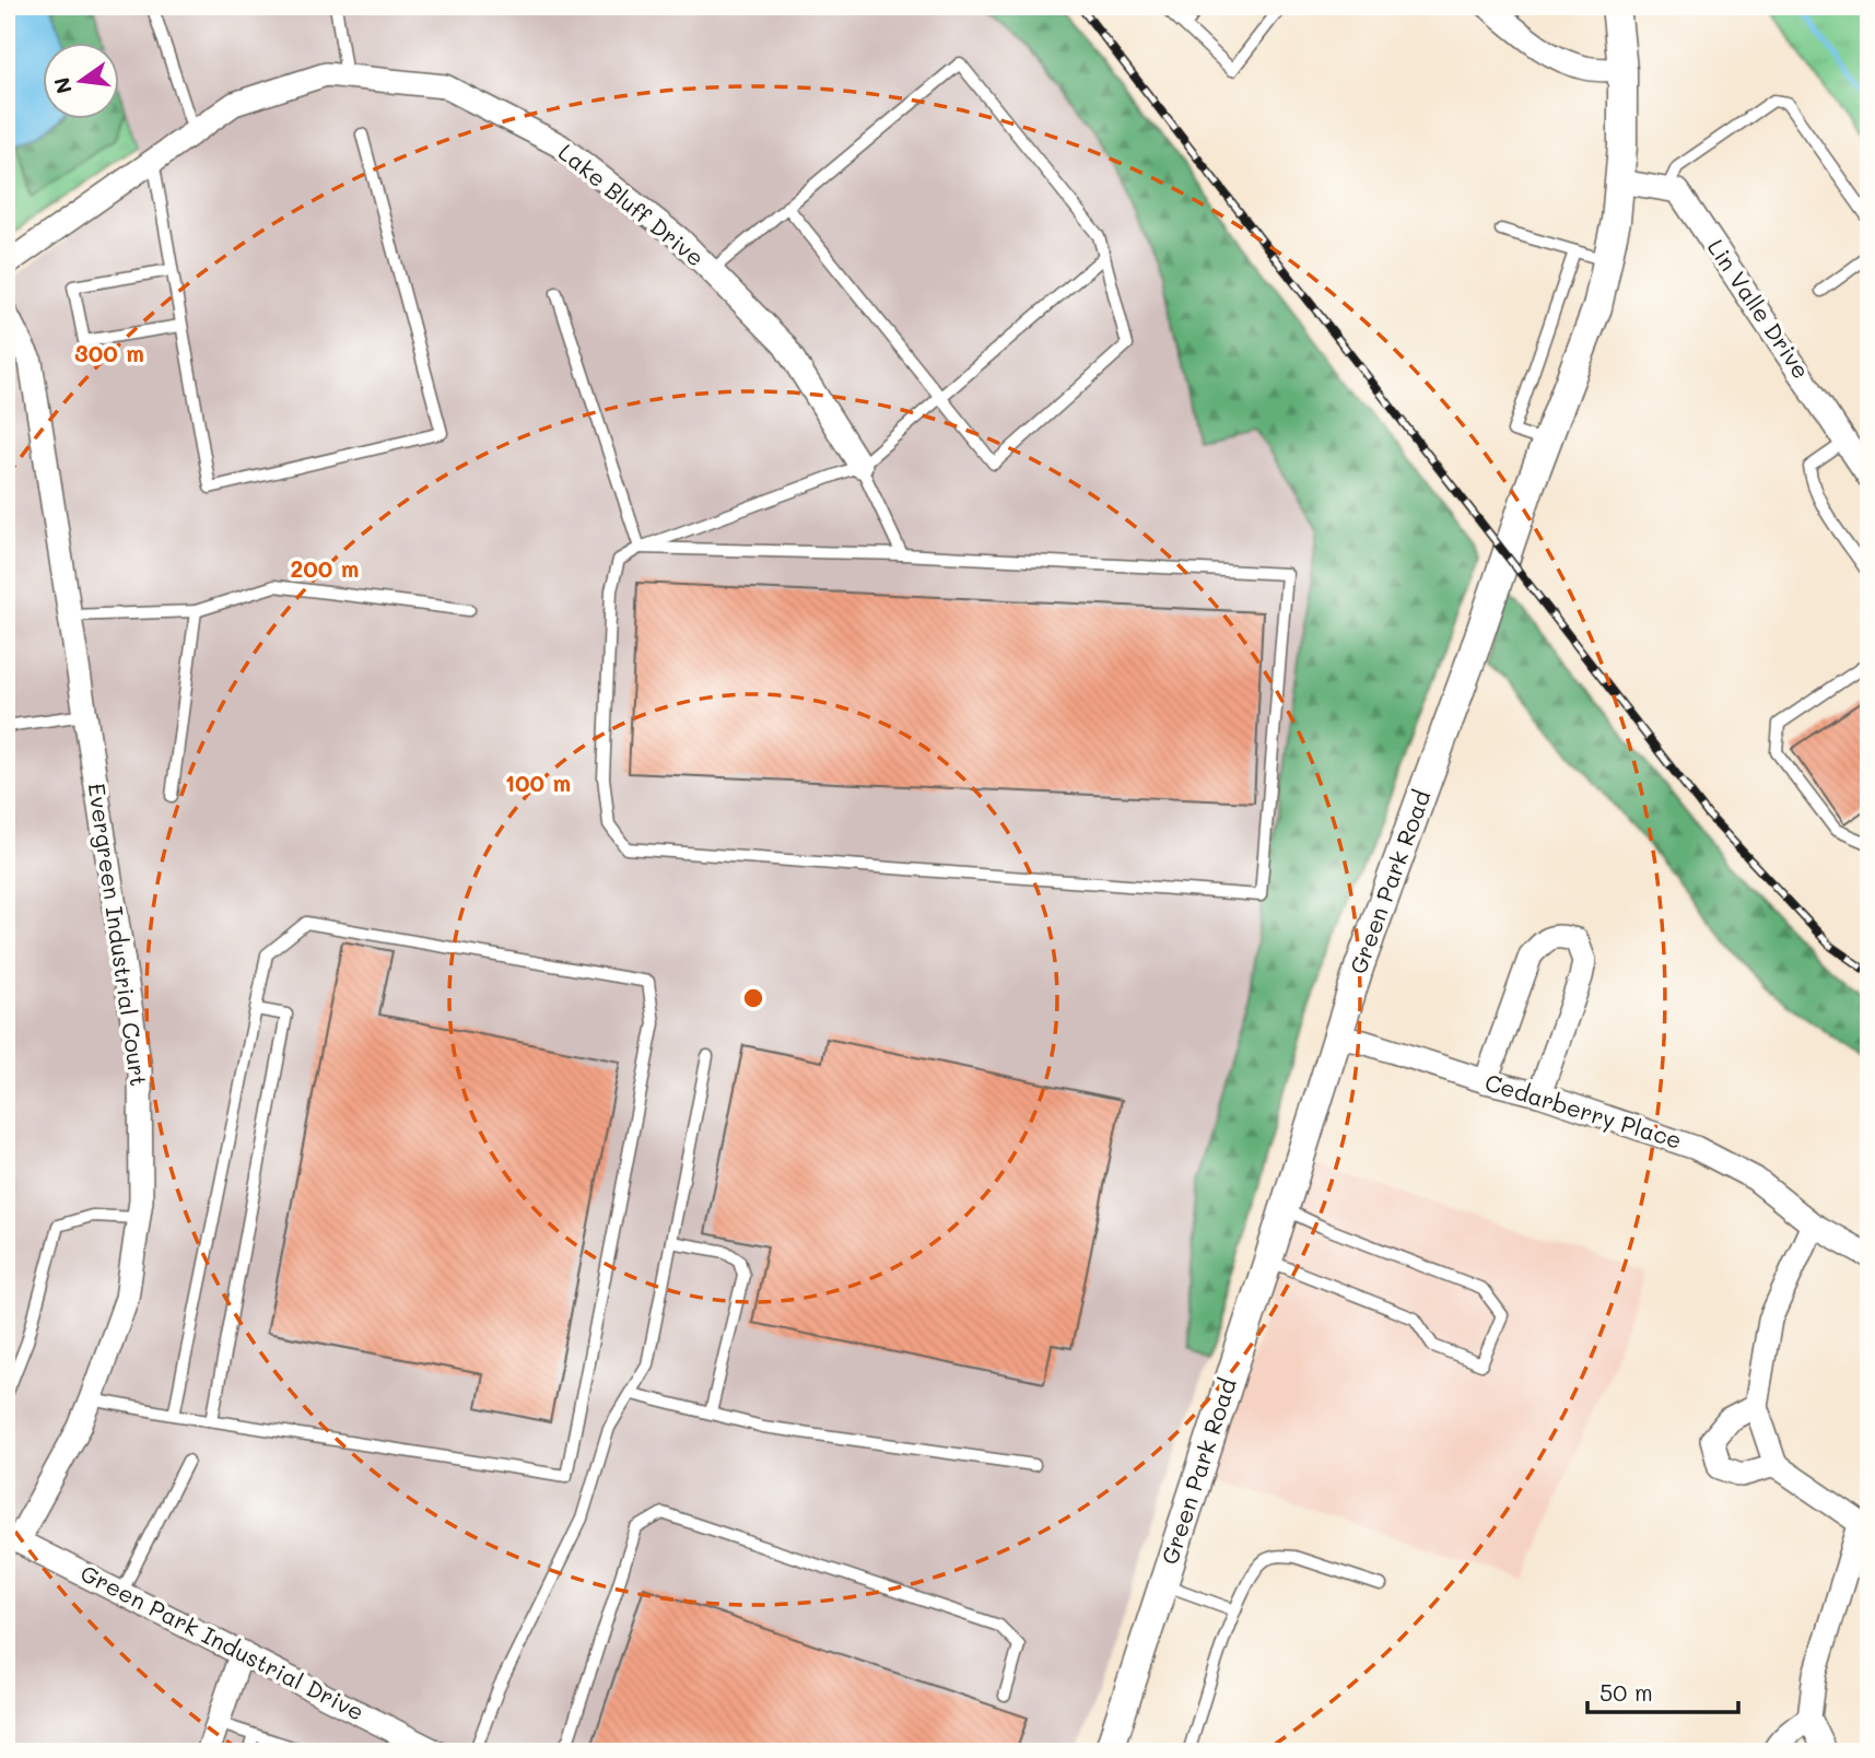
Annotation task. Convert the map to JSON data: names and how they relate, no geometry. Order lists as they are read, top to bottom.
{
  "streets": {
    "street": [
      "Lake Bluff Drive",
      "Lin Valle Drive",
      "Green Park Road",
      "Evergreen Industrial Court",
      "Cedarberry Place",
      "Green Park Industrial Drive"
    ]
  },
  "crossings": [
    ["Green Park Road", "Cedarberry Place"],
    ["Evergreen Industrial Court", "Green Park Industrial Drive"]
  ],
  "scale_bar": "50 m",
  "north": "left",
  "rings": ["300 m", "200 m", "100 m"]
}
